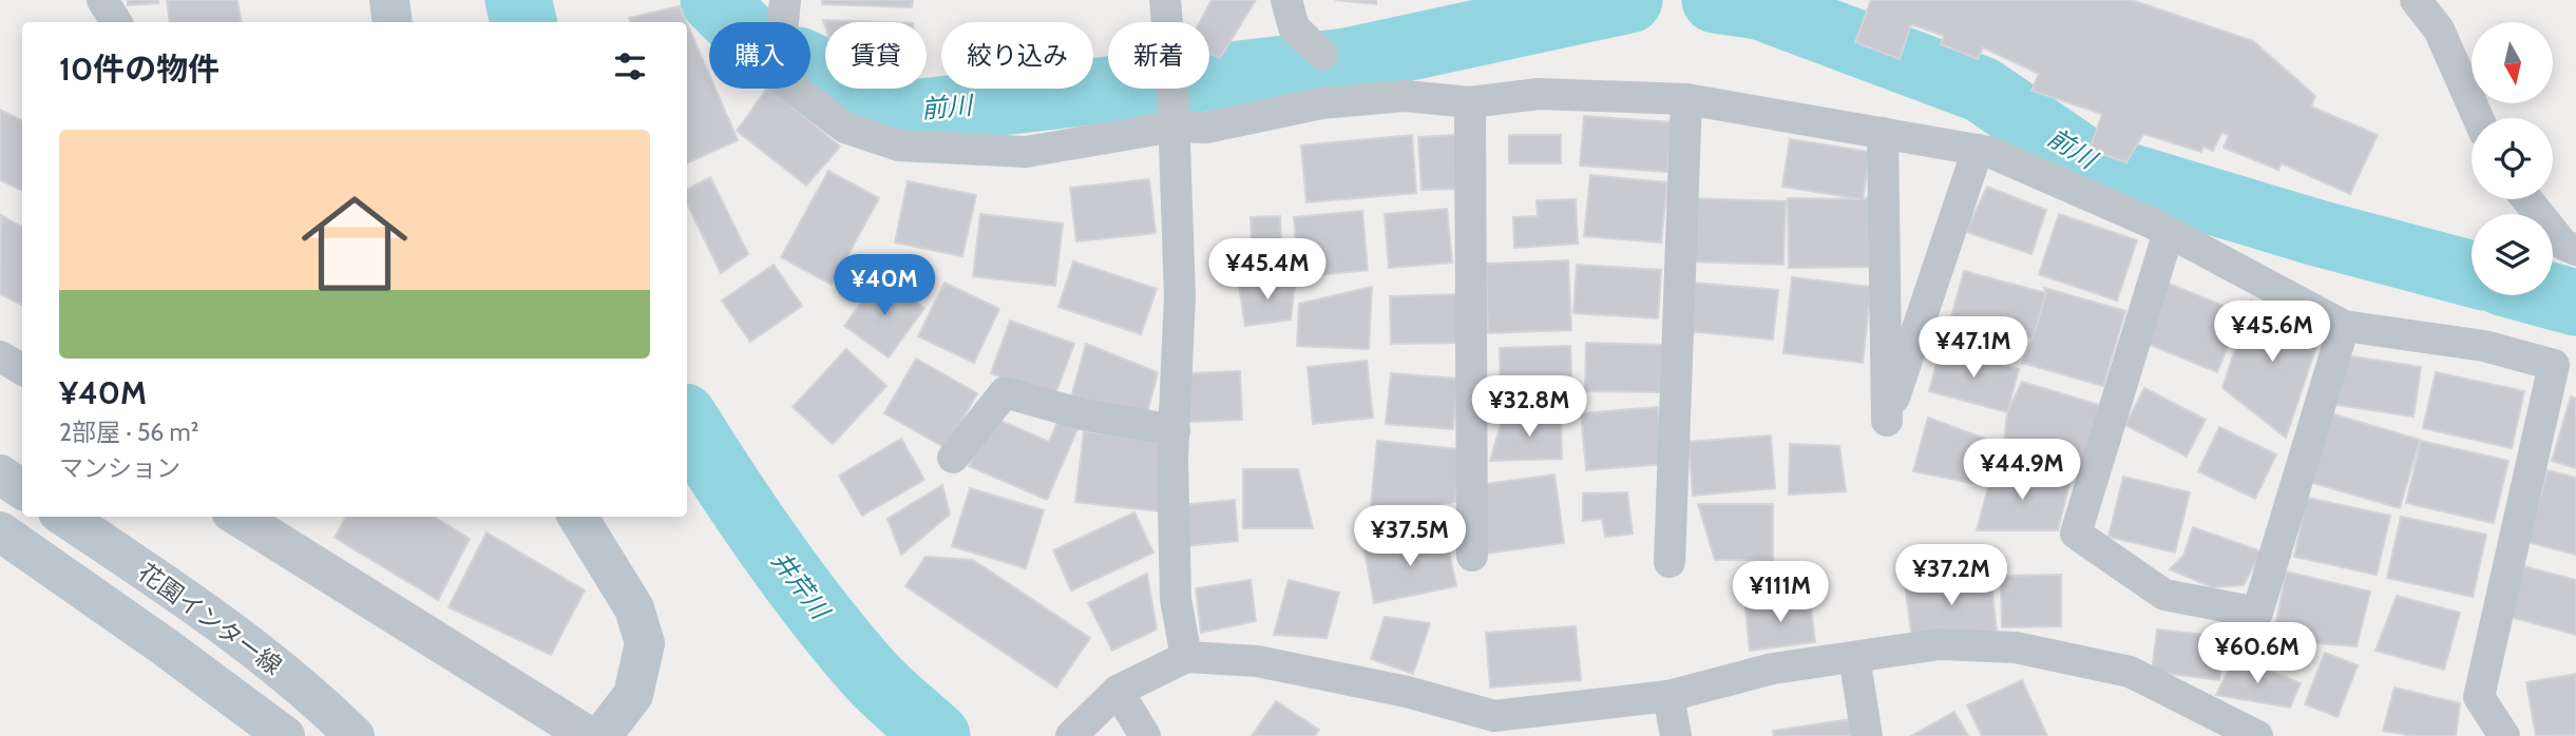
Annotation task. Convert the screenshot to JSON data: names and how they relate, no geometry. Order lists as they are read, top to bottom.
{
  "streets": {
    "main road": ["花園インター線"]
  },
  "water": ["前川", "井芹川"],
  "north": "bottom",
  "page": {
    "chip": [
      "購入",
      "賃貸",
      "絞り込み",
      "新着"
    ],
    "heading": "10件の物件",
    "list": [
      {
        "name": "¥40M",
        "note": "2部屋 · 56 m² · マンション"
      }
    ],
    "price": [
      "¥45.4M",
      "¥40M",
      "¥45.6M",
      "¥47.1M",
      "¥32.8M",
      "¥44.9M",
      "¥37.5M",
      "¥37.2M",
      "¥111M",
      "¥60.6M"
    ]
  }
}
